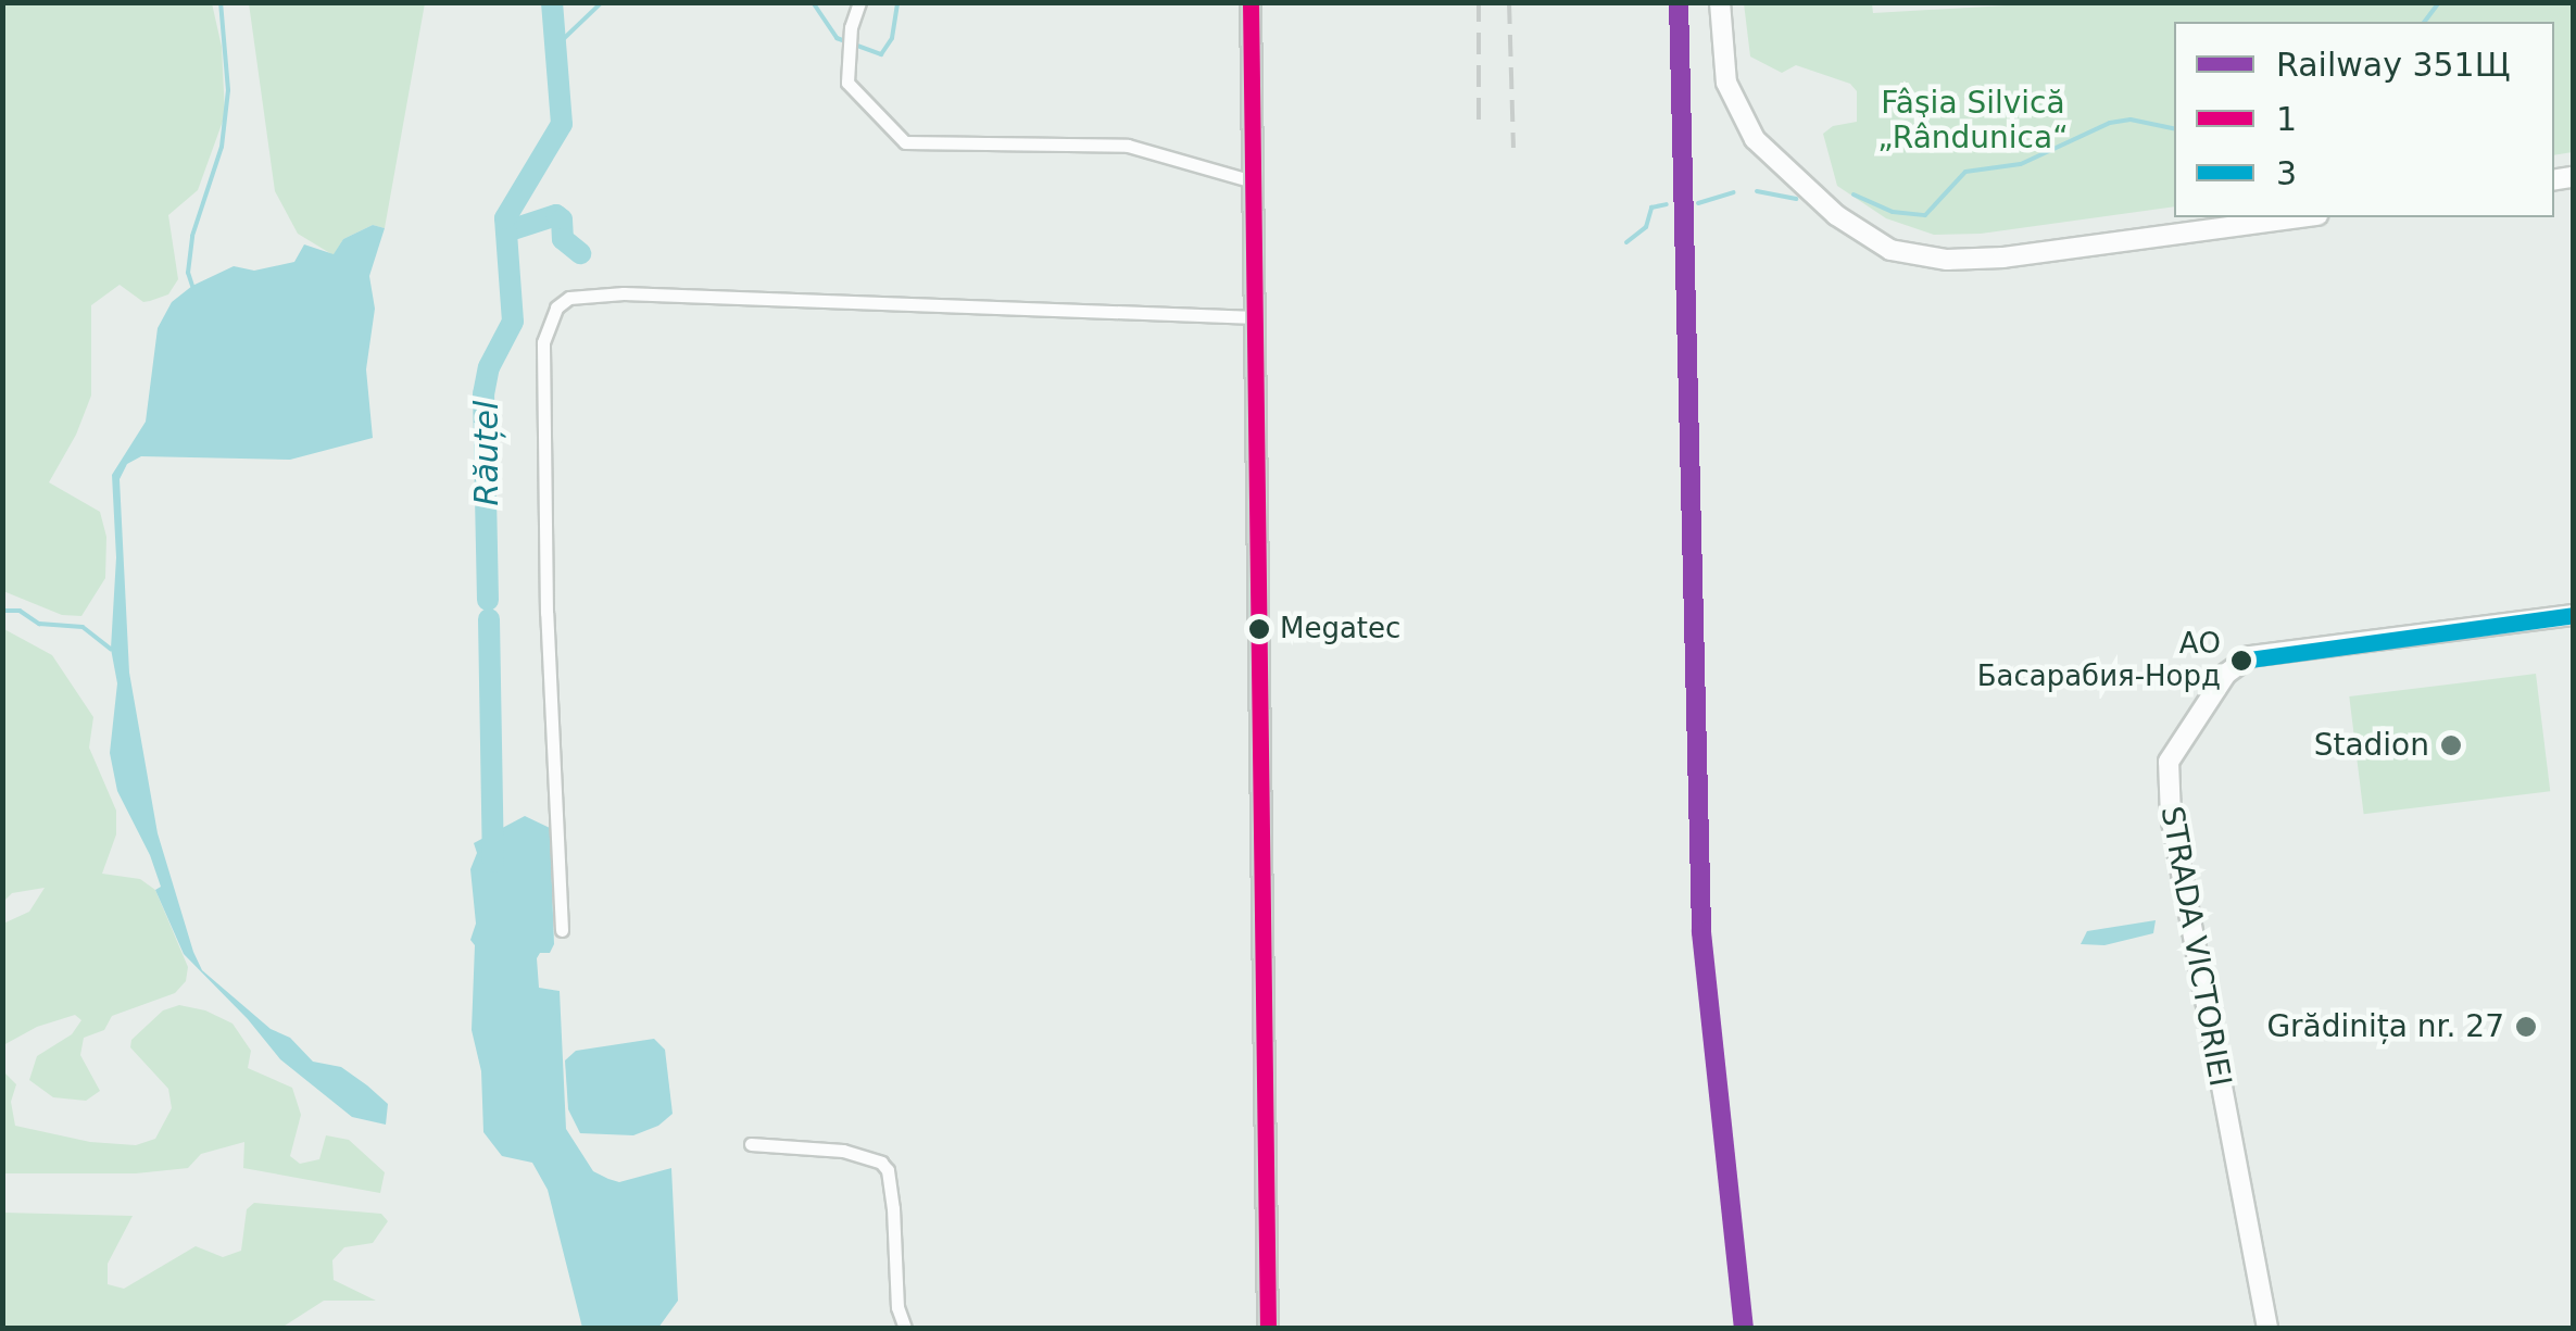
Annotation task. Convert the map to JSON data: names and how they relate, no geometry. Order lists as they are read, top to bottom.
{
  "streets": {
    "street": ["STRADA VICTORIEI"]
  },
  "water": ["Răuțel"],
  "parks": ["Fâşia Silvică „Rândunica“"],
  "places": [
    "Megatec",
    "АО Басарабия-Норд",
    "Stadion",
    "Grădinița nr. 27"
  ],
  "lines": ["rail line 351Щ", "transit line 1", "transit line 3"],
  "legend": ["Railway 351Щ", "1", "3"]
}
